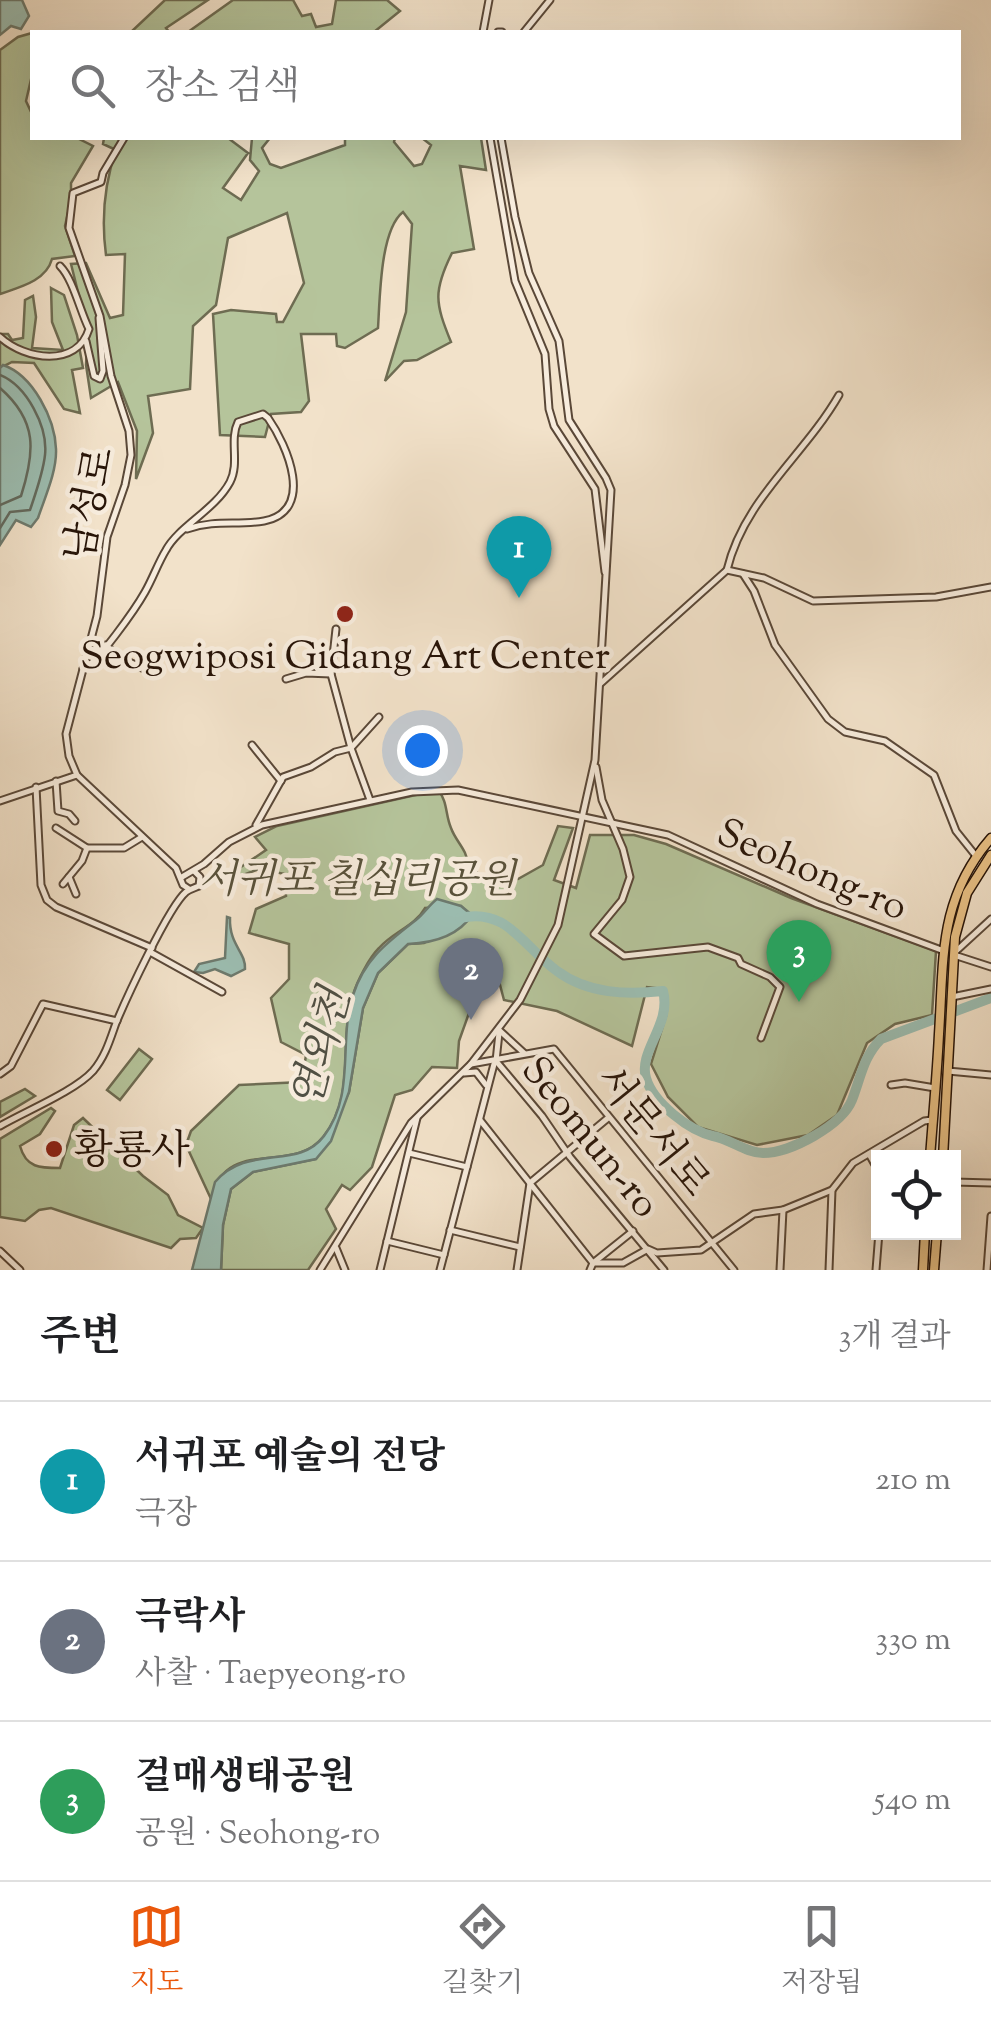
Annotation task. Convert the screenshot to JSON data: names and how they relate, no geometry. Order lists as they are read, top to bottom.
{
  "streets": {
    "street": [
      "남성로",
      "Seohong-ro",
      "서문서로",
      "Seomun-ro"
    ]
  },
  "water": ["연외천"],
  "parks": ["서귀포 칠십리공원"],
  "places": ["Seogwiposi Gidang Art Center", "황룡사"],
  "page": {
    "search": "장소 검색",
    "pins": ["1", "3", "2"],
    "heading": ["주변", "3개 결과"],
    "list": [
      {
        "mark": "1",
        "name": "서귀포 예술의 전당",
        "note": "극장",
        "value": "210 m"
      },
      {
        "mark": "2",
        "name": "극락사",
        "note": "사찰 · Taepyeong-ro",
        "value": "330 m"
      },
      {
        "mark": "3",
        "name": "걸매생태공원",
        "note": "공원 · Seohong-ro",
        "value": "540 m"
      }
    ],
    "nav": ["지도", "길찾기", "저장됨"]
  }
}
